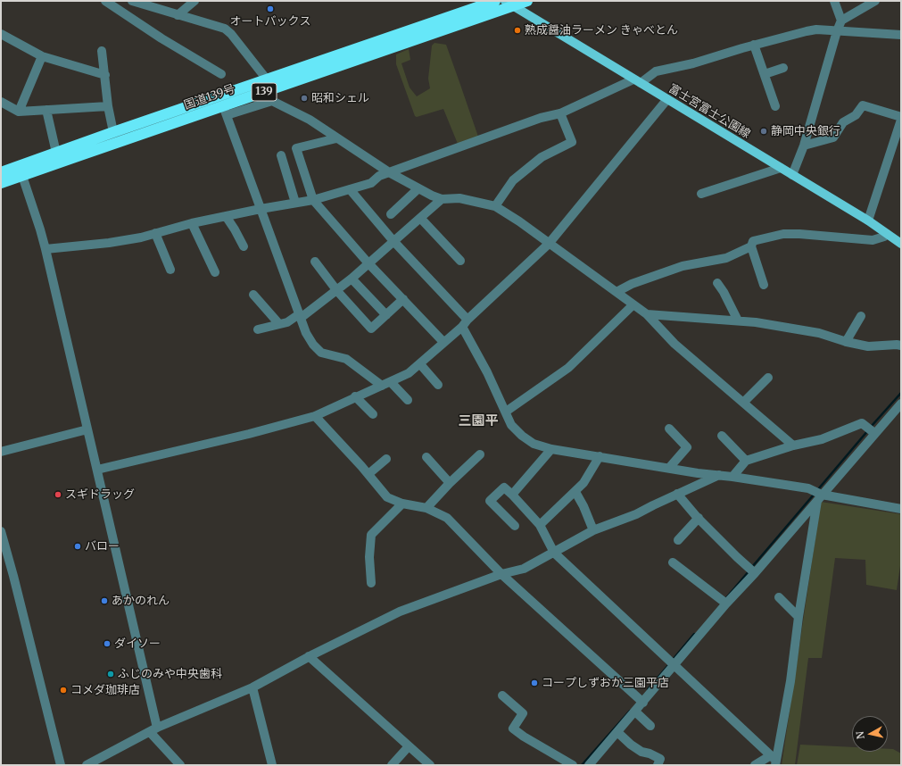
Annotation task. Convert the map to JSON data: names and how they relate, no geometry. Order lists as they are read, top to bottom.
{
  "streets": {
    "highway": ["139", "国道139号"],
    "main road": ["富士宮富士公園線"]
  },
  "crossings": [
    ["国道139号", "富士宮富士公園線"]
  ],
  "districts": ["三園平"],
  "places": [
    "オートバックス",
    "熟成醤油ラーメン きゃべとん",
    "昭和シェル",
    "静岡中央銀行",
    "スギドラッグ",
    "バロー",
    "あかのれん",
    "ダイソー",
    "ふじのみや中央歯科",
    "コープしずおか三園平店",
    "コメダ珈琲店"
  ],
  "north": "left"
}
